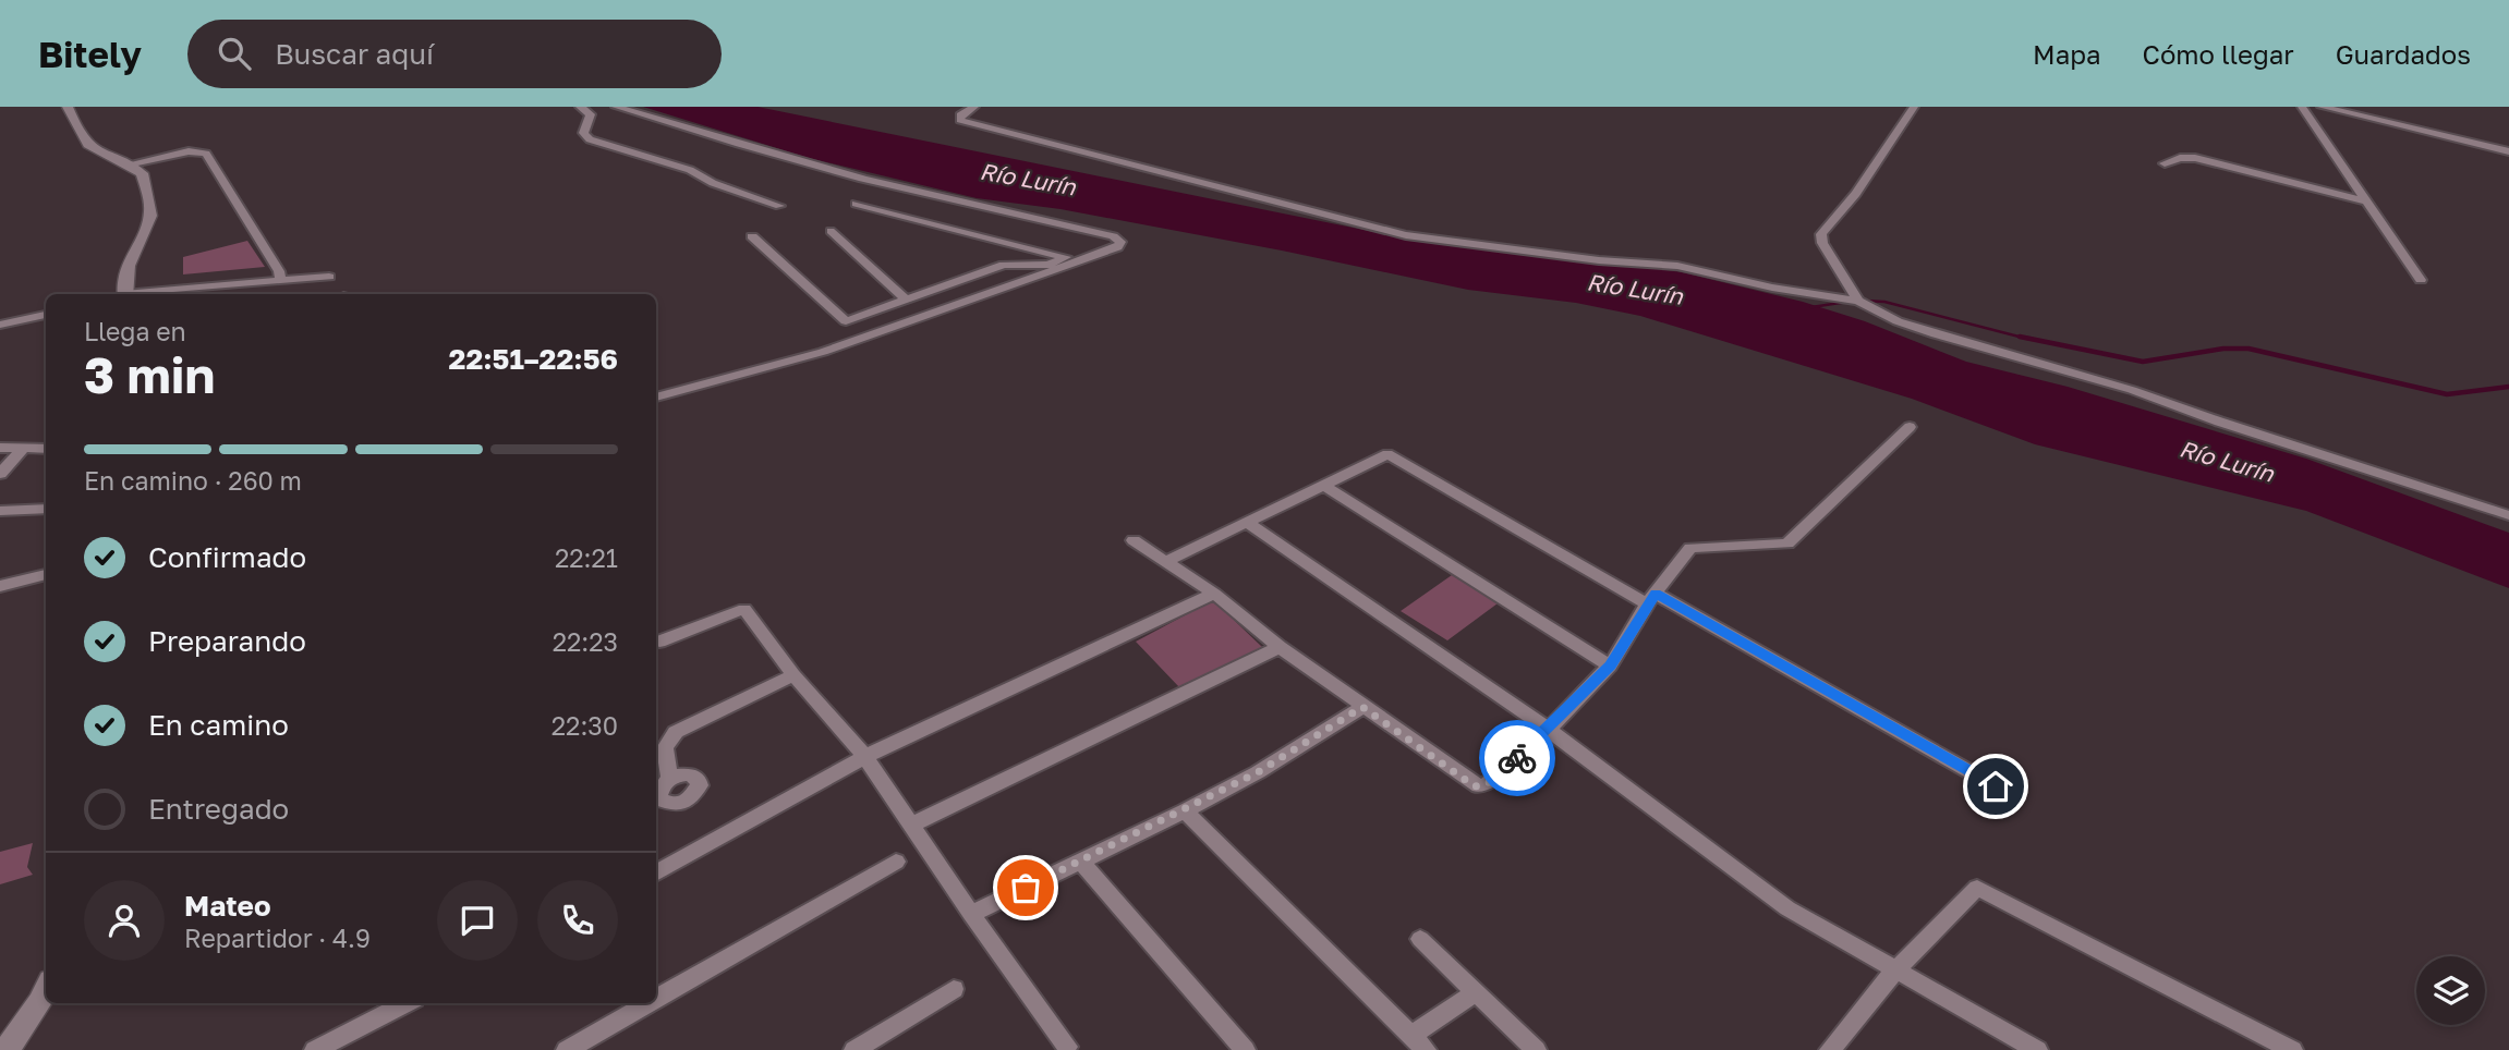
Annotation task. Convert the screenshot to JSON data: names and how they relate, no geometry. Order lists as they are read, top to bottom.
{
  "water": ["Río Lurín"],
  "page": {
    "header": "Bitely",
    "search": "Buscar aquí",
    "nav": ["Mapa", "Cómo llegar", "Guardados"],
    "heading": ["3 min", "Llega en", "22:51–22:56"],
    "panel": ["Mateo", "Repartidor · 4.9"],
    "bar": "En camino · 260 m",
    "list": [
      ["Confirmado", "22:21"],
      ["Preparando", "22:23"],
      ["En camino", "22:30"],
      "Entregado"
    ]
  }
}
